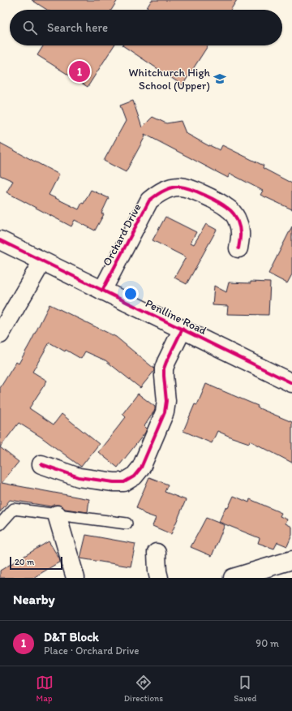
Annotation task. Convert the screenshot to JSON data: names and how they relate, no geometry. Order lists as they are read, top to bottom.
{
  "streets": {
    "street": ["Orchard Drive", "Penlline Road"]
  },
  "crossings": [
    ["Orchard Drive", "Penlline Road"]
  ],
  "places": {
    "school or university": ["Whitchurch High School (Upper)"]
  },
  "scale_bar": "20 m",
  "page": {
    "search": "Search here",
    "pins": "1",
    "scale": "20 m",
    "heading": "Nearby",
    "list": [
      {
        "mark": "1",
        "name": "D&T Block",
        "note": "Place · Orchard Drive",
        "value": "90 m"
      }
    ],
    "nav": ["Map", "Directions", "Saved"]
  }
}
